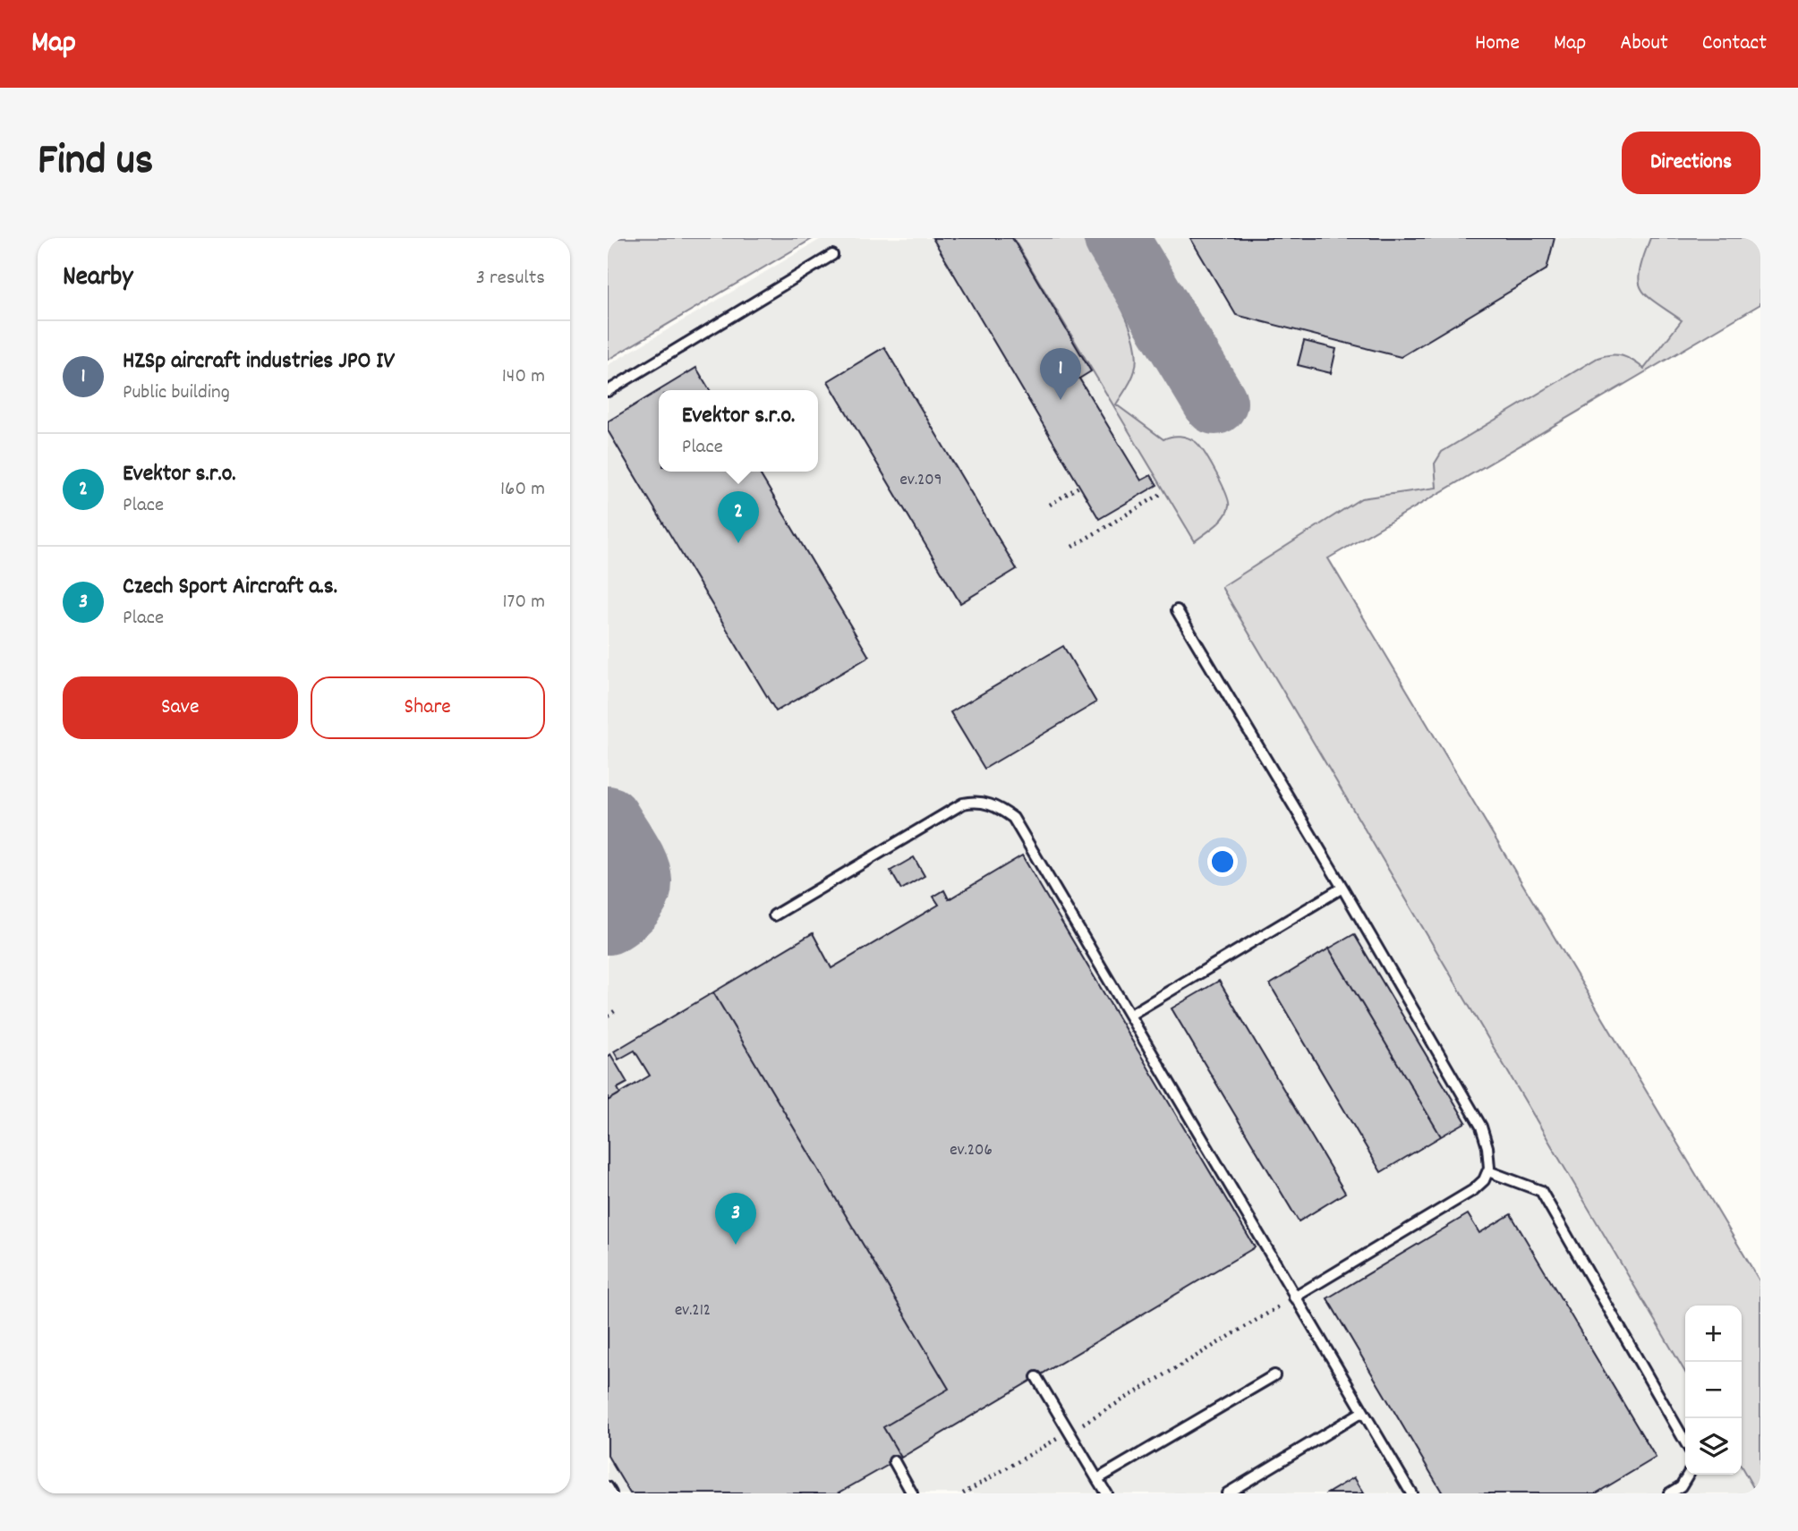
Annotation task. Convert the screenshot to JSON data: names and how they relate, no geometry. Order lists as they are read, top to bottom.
{
  "house_numbers": ["ev.209", "ev.206", "ev.212"],
  "page": {
    "header": "Map",
    "nav": [
      "Home",
      "Map",
      "About",
      "Contact"
    ],
    "title": "Find us",
    "buttons": [
      "Directions",
      ["Save", "Share"]
    ],
    "heading": ["Nearby", "3 results"],
    "list": [
      {
        "mark": "1",
        "name": "HZSp aircraft industries JPO IV",
        "note": "Public building",
        "value": "140 m"
      },
      {
        "mark": "2",
        "name": "Evektor s.r.o.",
        "note": "Place",
        "value": "160 m"
      },
      {
        "mark": "3",
        "name": "Czech Sport Aircraft a.s.",
        "note": "Place",
        "value": "170 m"
      }
    ],
    "pins": ["1", "2", "3"],
    "popup": ["Evektor s.r.o.", "Place"],
    "map_buttons": ["+", "−"]
  }
}
